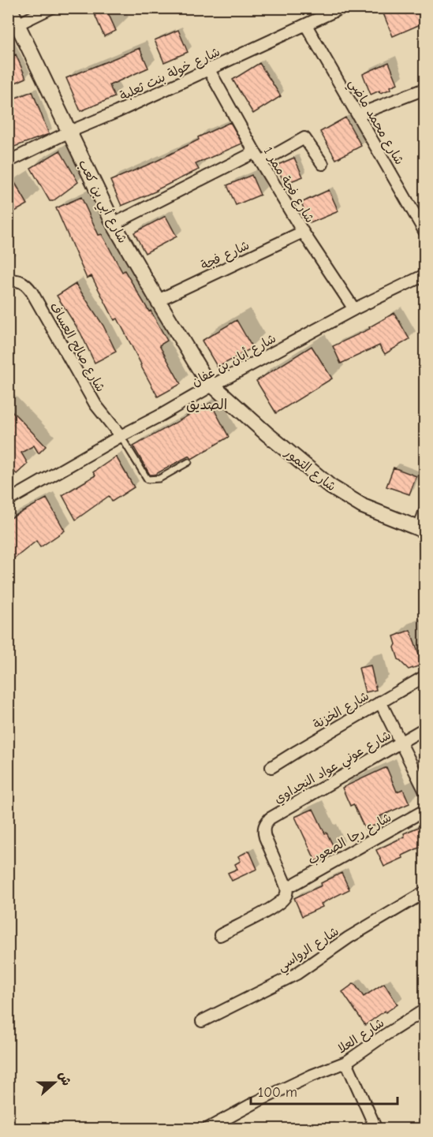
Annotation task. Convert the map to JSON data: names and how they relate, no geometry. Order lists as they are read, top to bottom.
{
  "streets": {
    "street": [
      "شارع خولة بنت ثعلبة",
      "شارع محمد ماضي",
      "شارع فجة ممر 1",
      "شارع أبي بن كعب",
      "شارع فجة",
      "شارع صالح العساف",
      "شارع أبان بن عفان",
      "شارع التمور",
      "شارع الخزنة",
      "شارع عوني عواد النجداوي",
      "شارع رجا الصعوب",
      "شارع الرواسي",
      "شارع العلا"
    ]
  },
  "crossings": [
    ["شارع خولة بنت ثعلبة", "شارع محمد ماضي"],
    ["شارع خولة بنت ثعلبة", "شارع فجة ممر 1"],
    ["شارع خولة بنت ثعلبة", "شارع أبي بن كعب"],
    ["شارع فجة ممر 1", "شارع فجة"],
    ["شارع فجة ممر 1", "شارع أبان بن عفان"],
    ["شارع أبي بن كعب", "شارع فجة"],
    ["شارع أبي بن كعب", "شارع أبان بن عفان"],
    ["شارع أبي بن كعب", "شارع التمور"],
    ["شارع صالح العساف", "شارع أبان بن عفان"],
    ["شارع أبان بن عفان", "شارع التمور"],
    ["شارع عوني عواد النجداوي", "شارع رجا الصعوب"]
  ],
  "districts": ["الصديق"],
  "scale_bar": "100 m",
  "north": "right"
}
